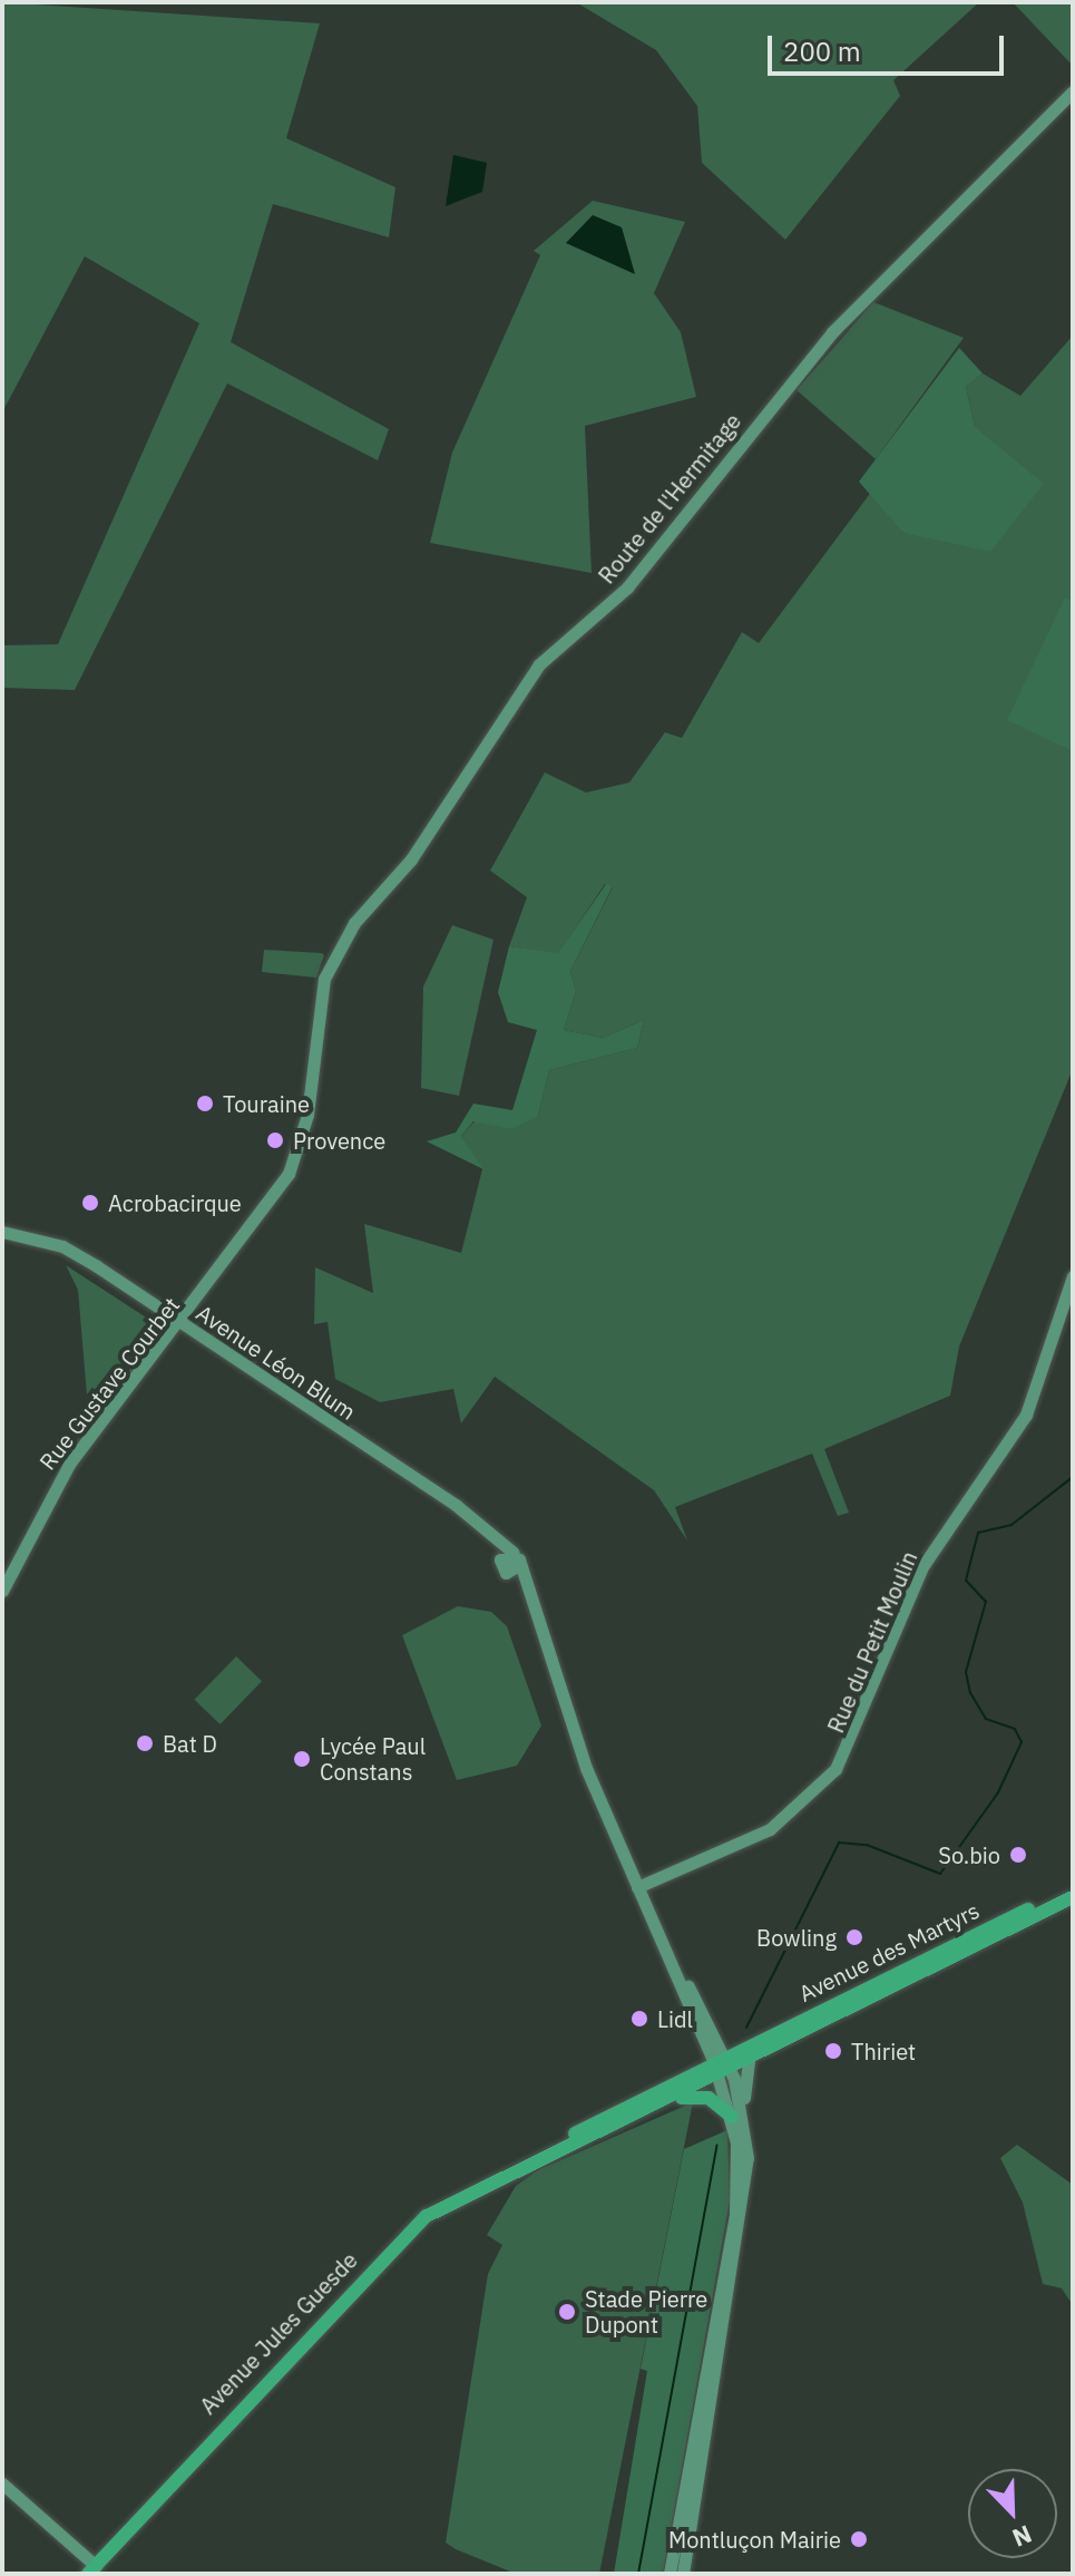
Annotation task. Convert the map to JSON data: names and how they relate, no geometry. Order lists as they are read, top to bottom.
{
  "streets": {
    "main road": ["Avenue des Martyrs", "Avenue Jules Guesde"],
    "street": [
      "Route de l'Hermitage",
      "Avenue Léon Blum",
      "Rue Gustave Courbet",
      "Rue du Petit Moulin"
    ]
  },
  "crossings": [
    ["Route de l'Hermitage", "Rue Gustave Courbet"],
    ["Avenue Léon Blum", "Rue Gustave Courbet"],
    ["Avenue Léon Blum", "Rue du Petit Moulin"],
    ["Avenue Léon Blum", "Avenue des Martyrs"],
    ["Avenue Léon Blum", "Avenue Jules Guesde"],
    ["Avenue des Martyrs", "Avenue Jules Guesde"]
  ],
  "places": [
    "Touraine",
    "Provence",
    "Acrobacirque",
    "Bat D",
    "Lycée Paul Constans",
    "So.bio",
    "Bowling",
    "Lidl",
    "Thiriet",
    "Stade Pierre Dupont",
    "Montluçon Mairie"
  ],
  "scale_bar": "200 m",
  "north": "bottom right"
}
